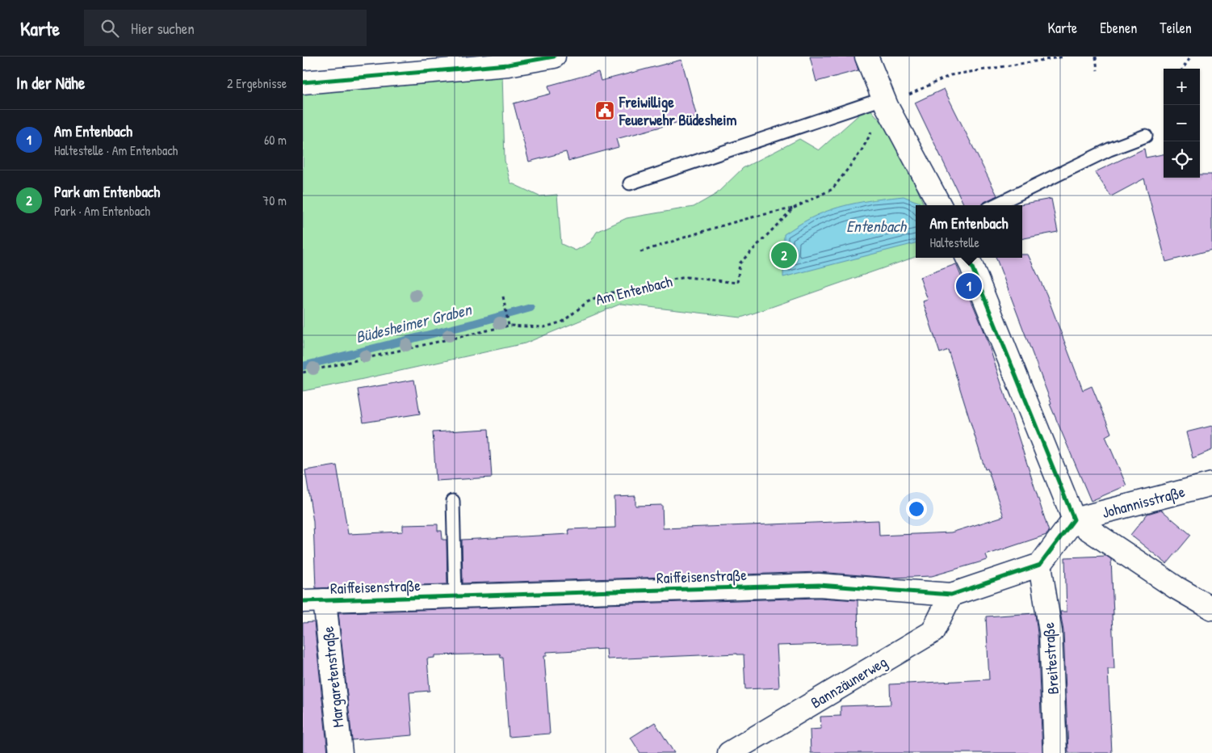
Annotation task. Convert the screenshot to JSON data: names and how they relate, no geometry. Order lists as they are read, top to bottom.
{
  "streets": {
    "street": [
      "Johannisstraße",
      "Raiffeisenstraße",
      "Breitestraße",
      "Margaretenstraße",
      "Bannzäunerweg"
    ],
    "path": ["Am Entenbach"]
  },
  "crossings": [
    ["Raiffeisenstraße", "Breitestraße"],
    ["Raiffeisenstraße", "Margaretenstraße"],
    ["Raiffeisenstraße", "Bannzäunerweg"]
  ],
  "water": ["Entenbach", "Büdesheimer Graben"],
  "places": {
    "public building": ["Freiwillige Feuerwehr Büdesheim"]
  },
  "page": {
    "header": "Karte",
    "search": "Hier suchen",
    "nav": ["Karte", "Ebenen", "Teilen"],
    "heading": ["In der Nähe", "2 Ergebnisse"],
    "map_buttons": ["+", "−"],
    "list": [
      {
        "mark": "1",
        "name": "Am Entenbach",
        "note": "Haltestelle · Am Entenbach",
        "value": "60 m"
      },
      {
        "mark": "2",
        "name": "Park am Entenbach",
        "note": "Park · Am Entenbach",
        "value": "70 m"
      }
    ],
    "popup": ["Am Entenbach", "Haltestelle"],
    "pins": ["2", "1"]
  }
}
